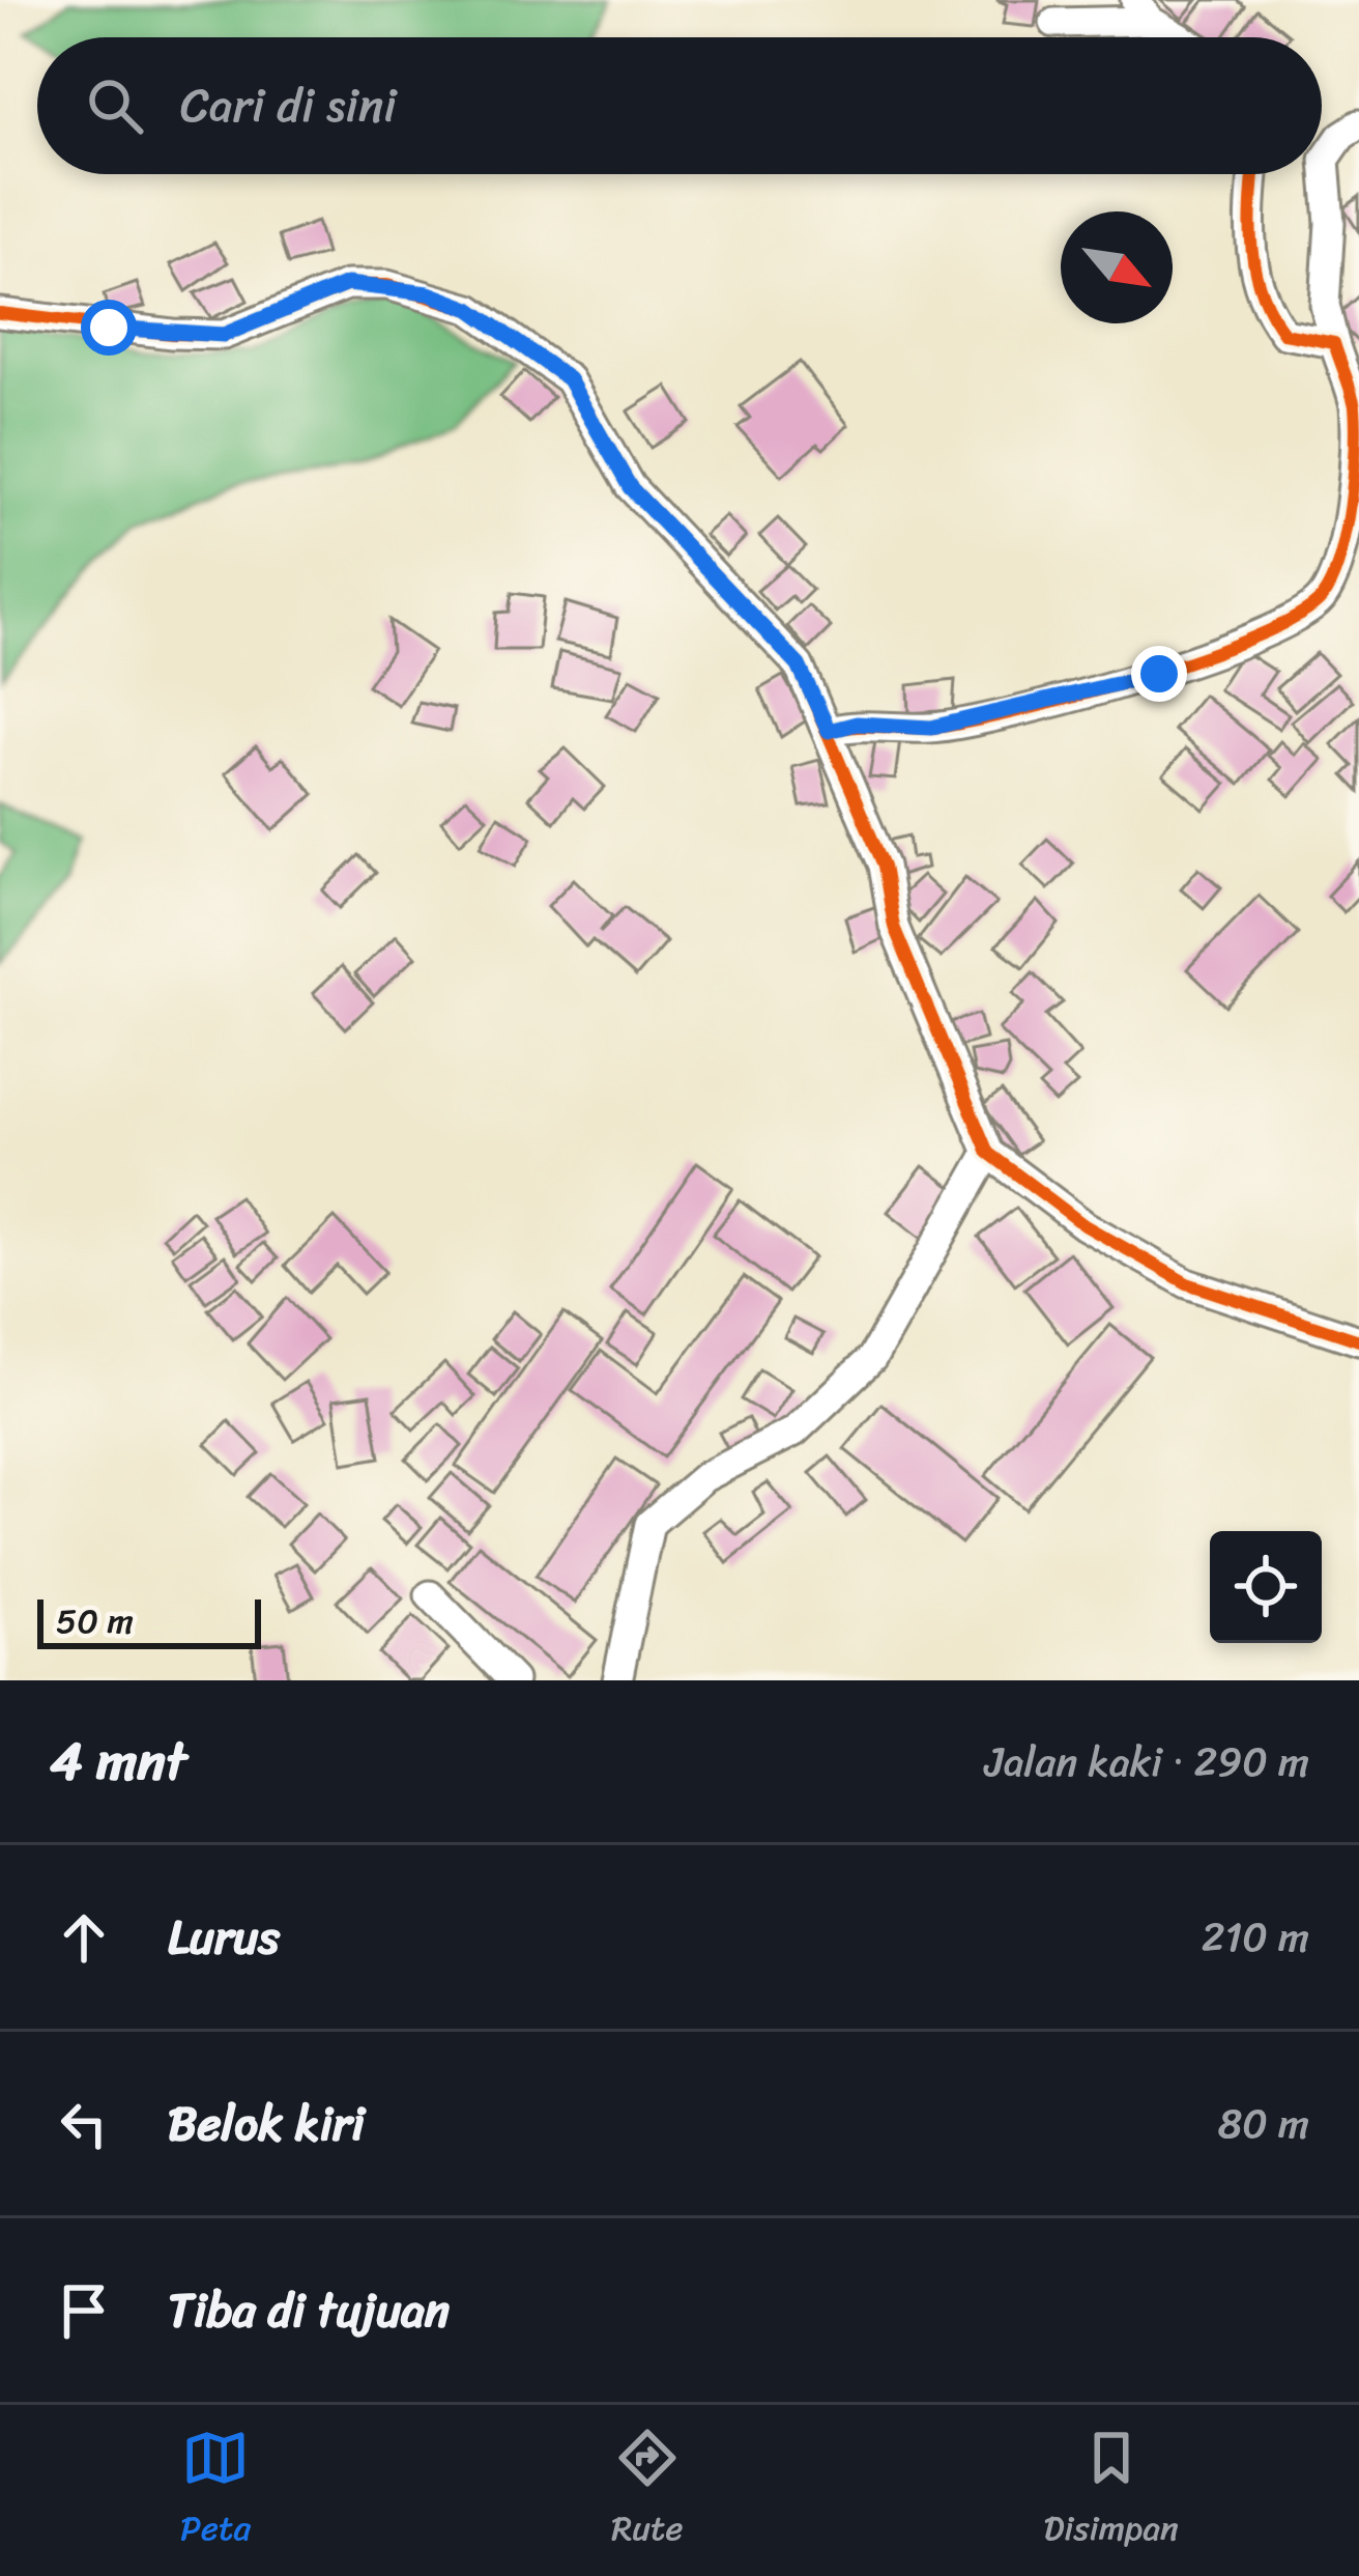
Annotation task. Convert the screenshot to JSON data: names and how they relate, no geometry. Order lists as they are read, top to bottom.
{
  "scale_bar": "50 m",
  "north": "bottom right",
  "page": {
    "search": "Cari di sini",
    "scale": "50 m",
    "heading": ["4 mnt", "Jalan kaki · 290 m"],
    "list": [
      ["Lurus", "210 m"],
      ["Belok kiri", "80 m"],
      "Tiba di tujuan"
    ],
    "nav": ["Peta", "Rute", "Disimpan"]
  }
}
